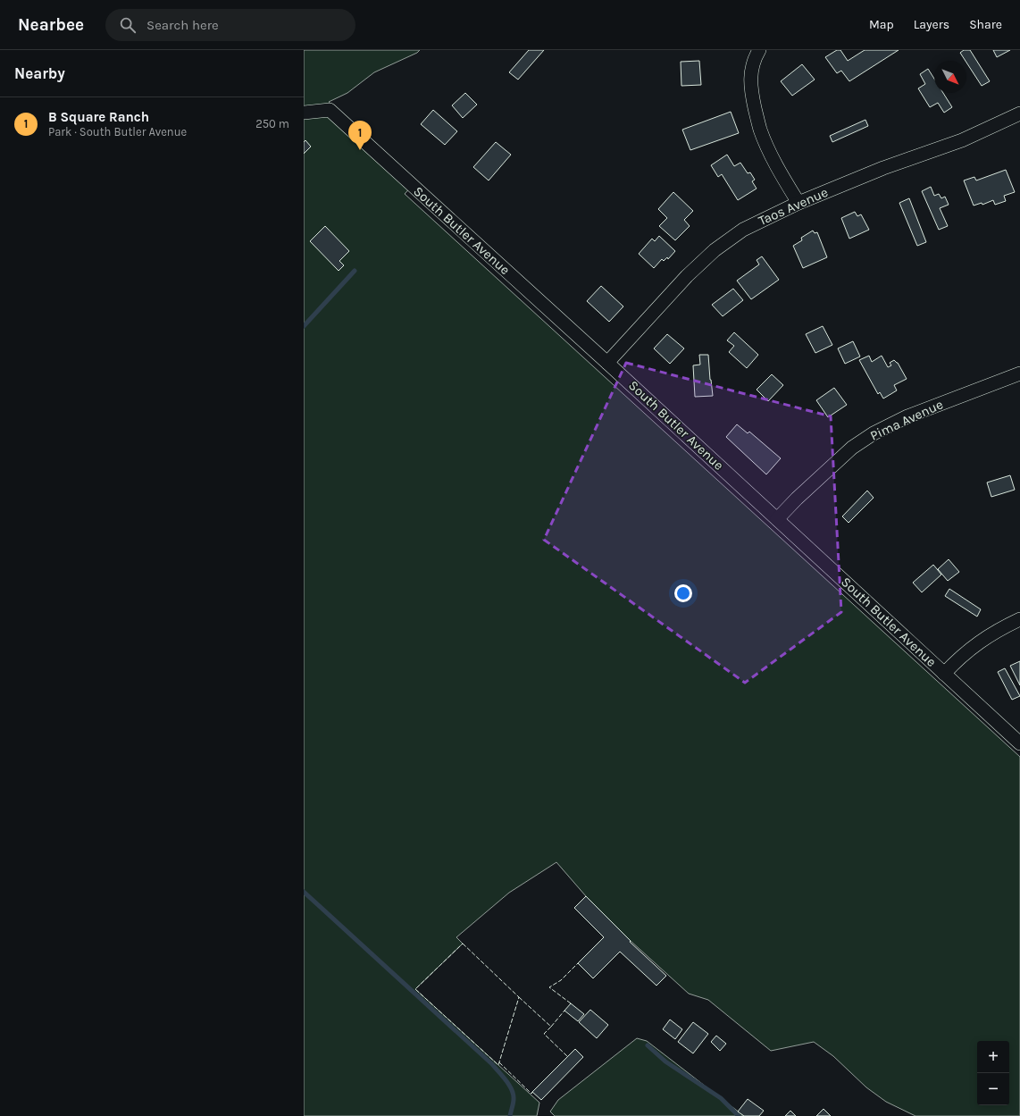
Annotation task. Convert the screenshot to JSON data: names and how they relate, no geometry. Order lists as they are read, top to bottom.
{
  "streets": {
    "street": ["Taos Avenue", "South Butler Avenue", "Pima Avenue"]
  },
  "crossings": [
    ["Taos Avenue", "South Butler Avenue"],
    ["South Butler Avenue", "Pima Avenue"]
  ],
  "north": "bottom right",
  "page": {
    "header": "Nearbee",
    "search": "Search here",
    "nav": ["Map", "Layers", "Share"],
    "heading": "Nearby",
    "list": [
      {
        "mark": "1",
        "name": "B Square Ranch",
        "note": "Park · South Butler Avenue",
        "value": "250 m"
      }
    ],
    "pins": "1",
    "map_buttons": ["+", "−"]
  }
}
